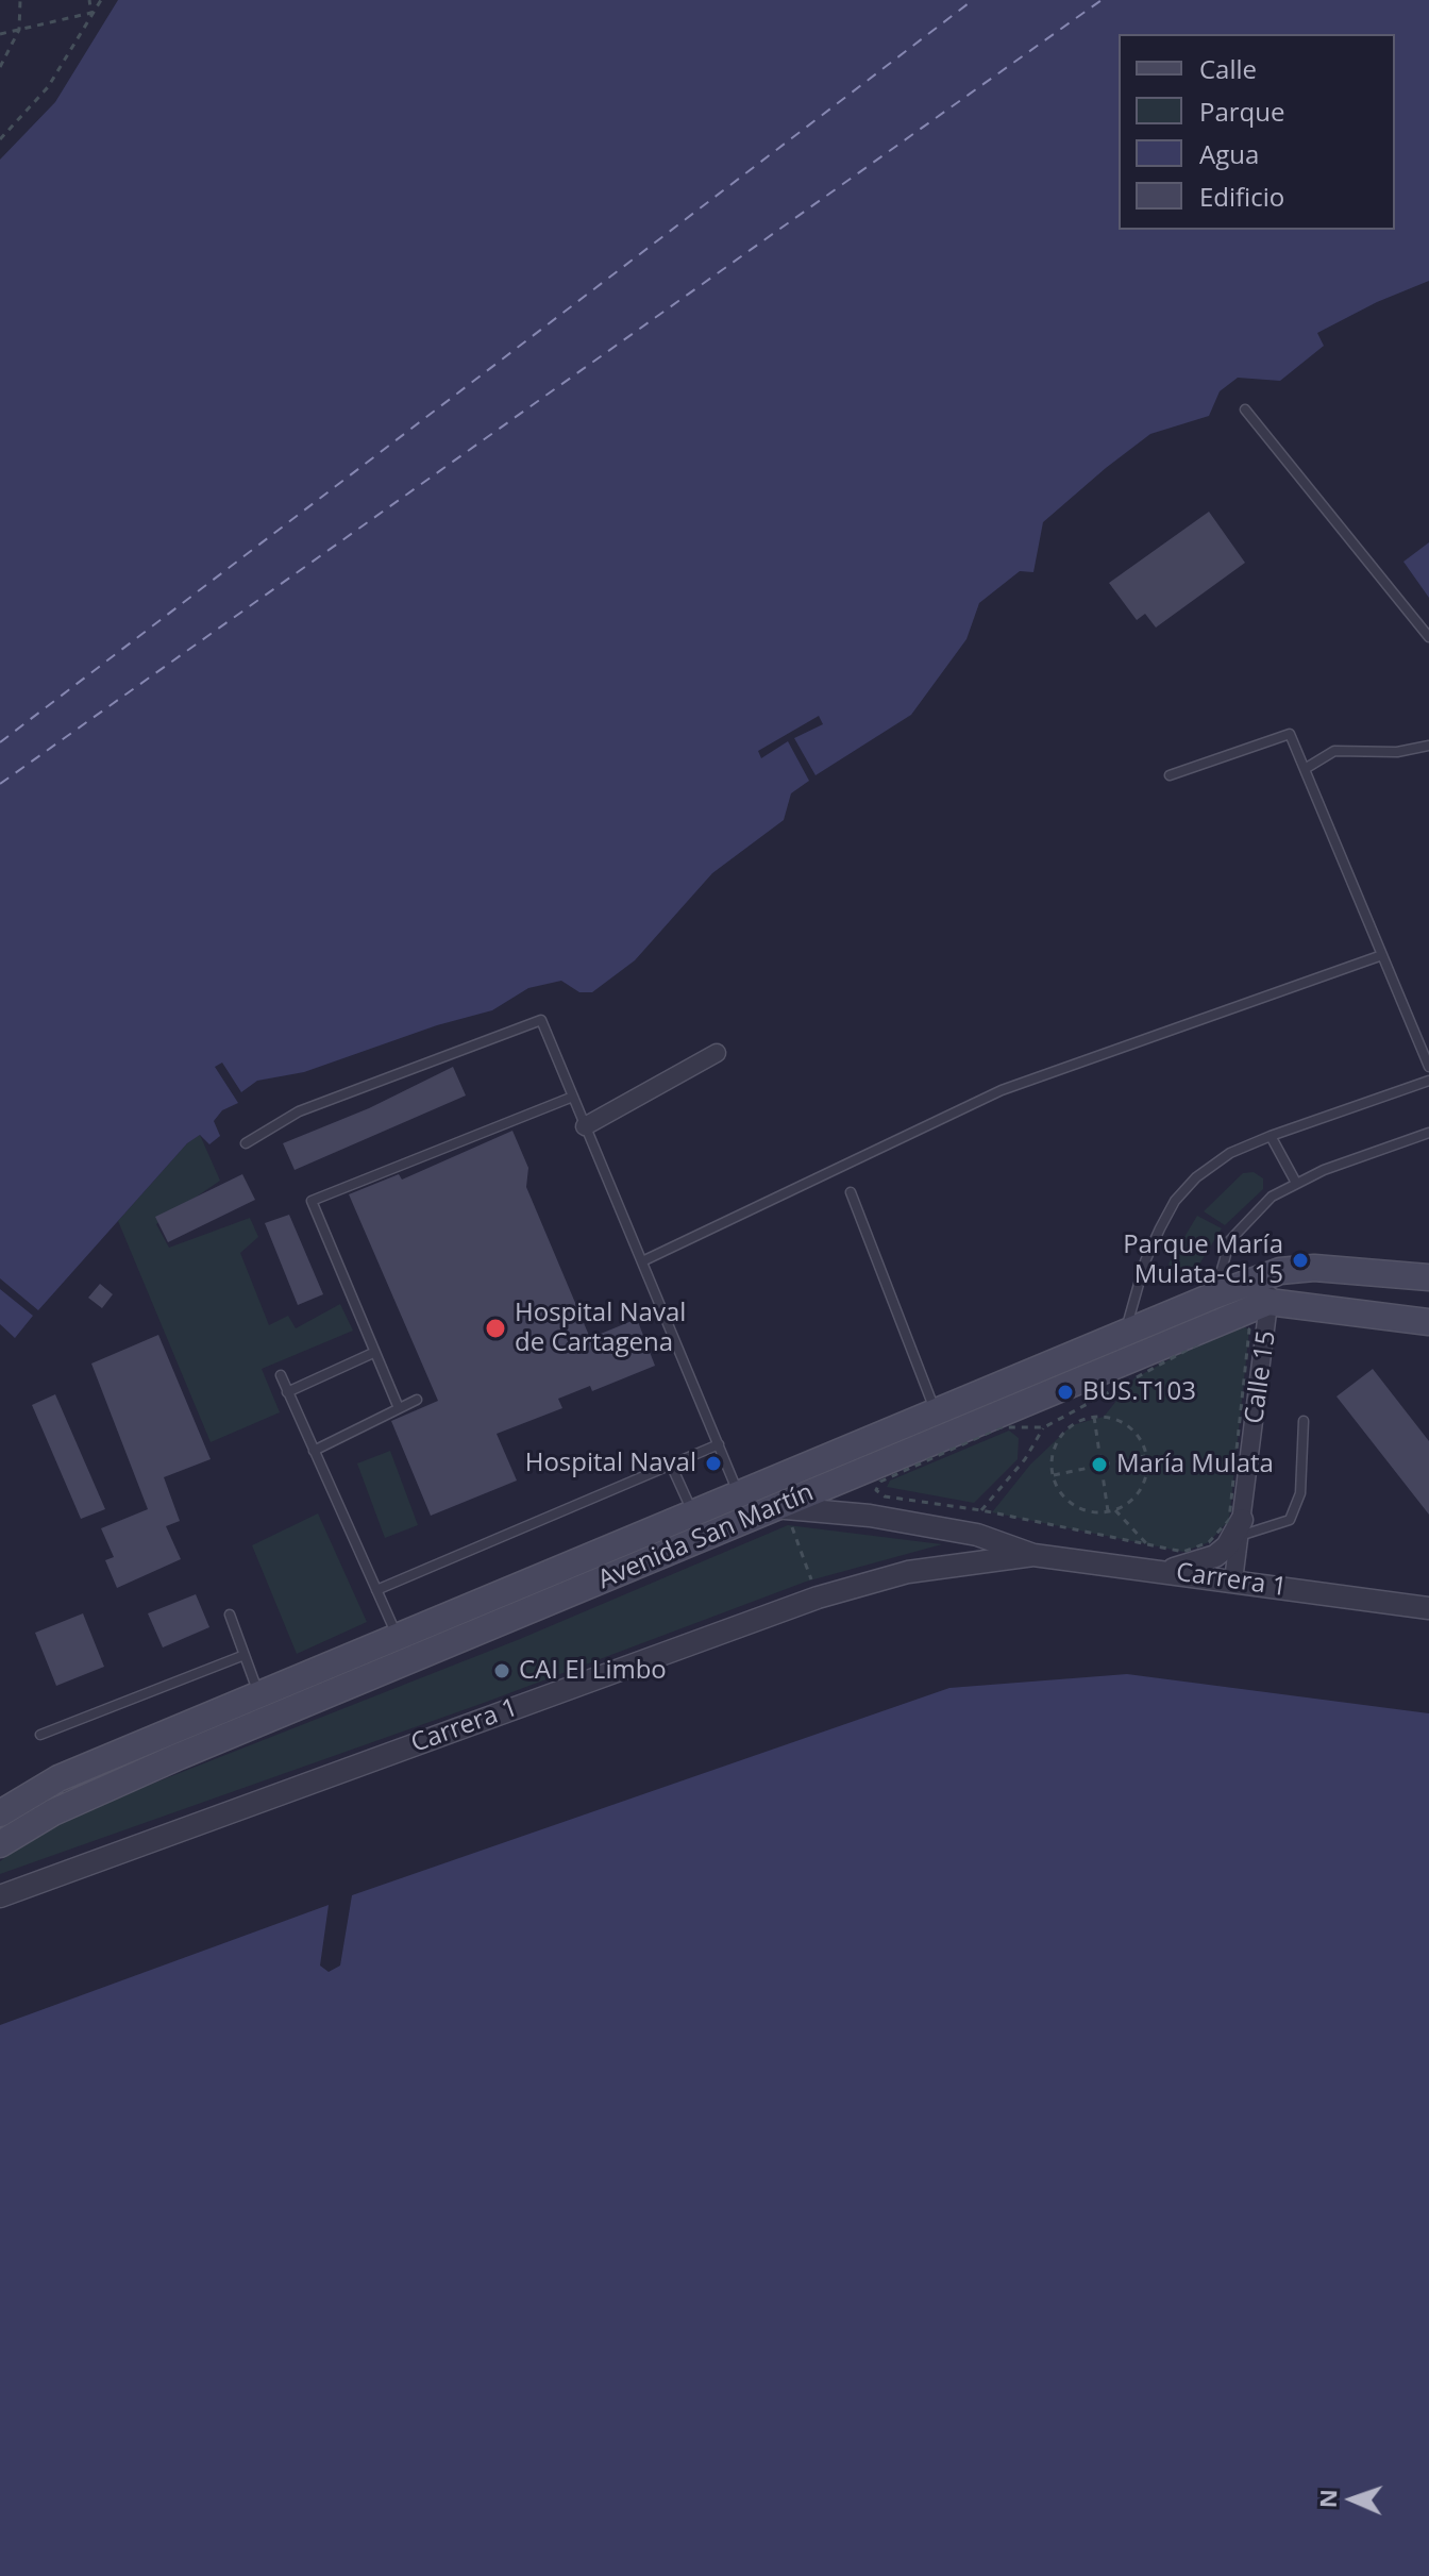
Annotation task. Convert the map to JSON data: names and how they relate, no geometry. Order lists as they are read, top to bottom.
{
  "streets": {
    "main road": ["Avenida San Martín"],
    "street": ["Calle 15", "Carrera 1"]
  },
  "crossings": [
    ["Calle 15", "Avenida San Martín"],
    ["Calle 15", "Carrera 1"],
    ["Avenida San Martín", "Carrera 1"]
  ],
  "places": [
    "Parque María Mulata-Cl.15",
    "Hospital Naval de Cartagena",
    "BUS.T103",
    "Hospital Naval",
    "María Mulata",
    "CAI El Limbo"
  ],
  "legend": [
    "Calle",
    "Parque",
    "Agua",
    "Edificio"
  ],
  "north": "left"
}
